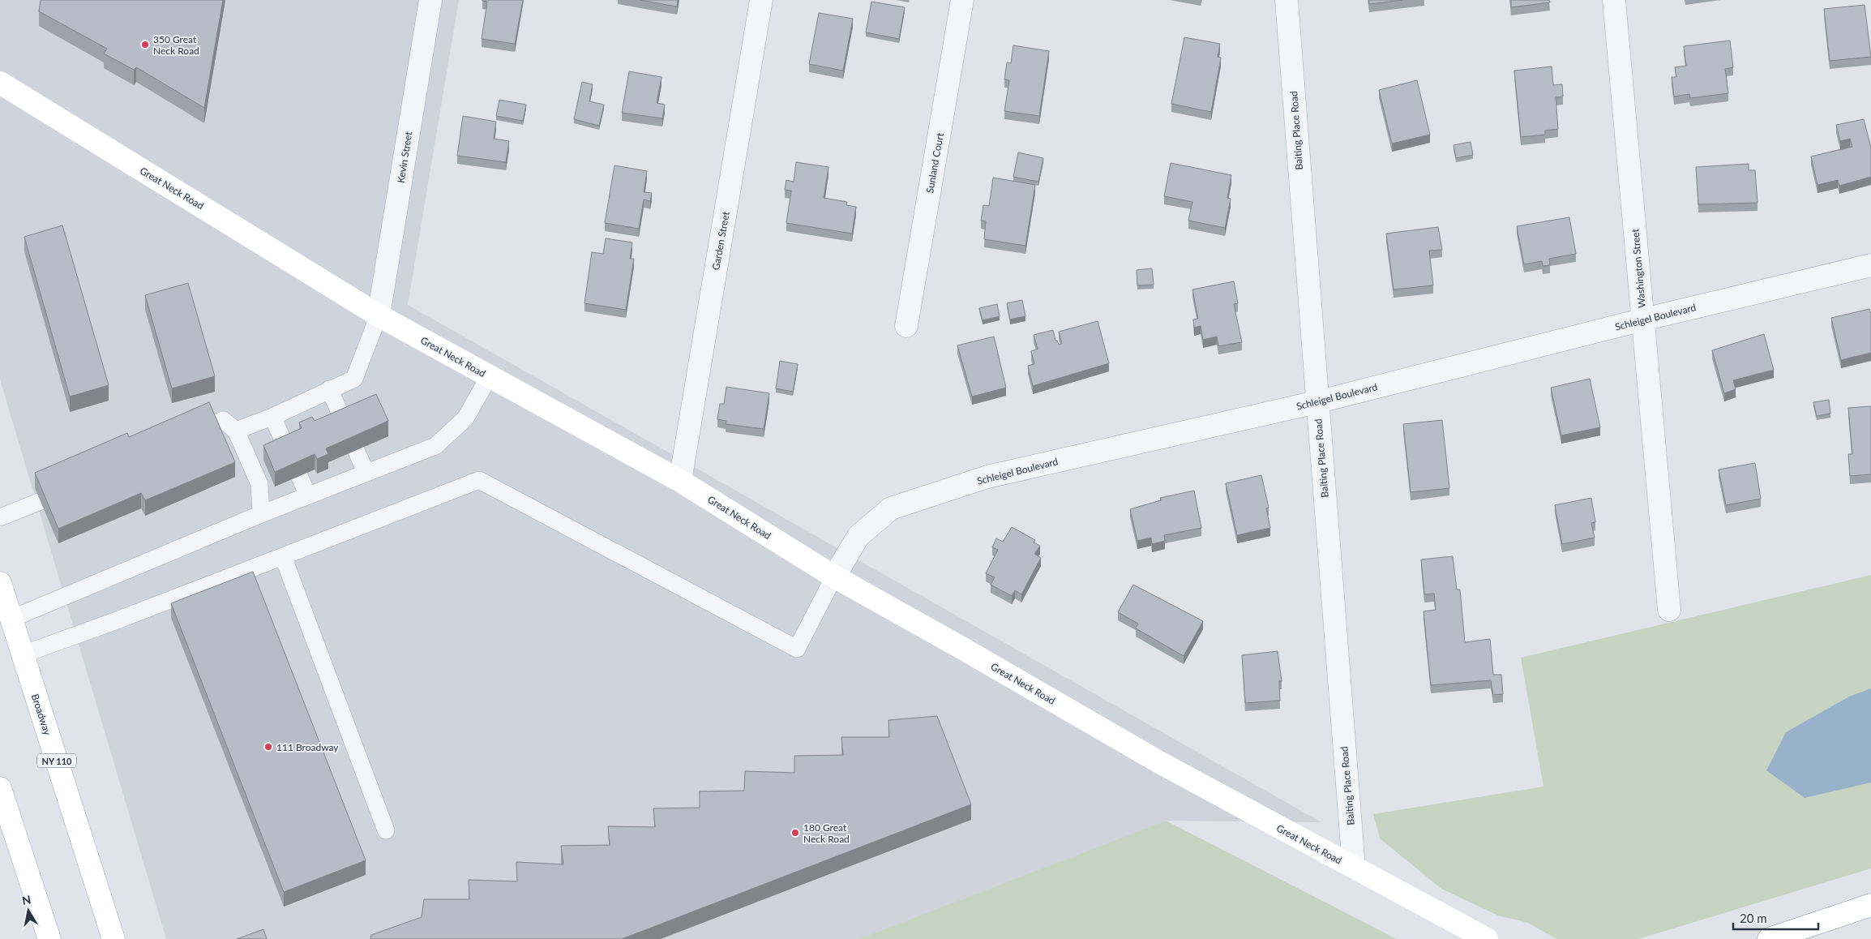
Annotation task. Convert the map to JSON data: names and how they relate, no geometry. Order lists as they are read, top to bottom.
{
  "streets": {
    "main road": ["Great Neck Road", "Broadway", "NY 110"],
    "street": [
      "Baiting Place Road",
      "Kevin Street",
      "Sunland Court",
      "Garden Street",
      "Washington Street",
      "Schleigel Boulevard"
    ]
  },
  "crossings": [
    ["Baiting Place Road", "Great Neck Road"],
    ["Baiting Place Road", "Schleigel Boulevard"],
    ["Kevin Street", "Great Neck Road"],
    ["Great Neck Road", "Garden Street"],
    ["Great Neck Road", "Schleigel Boulevard"],
    ["Washington Street", "Schleigel Boulevard"]
  ],
  "places": ["350 Great Neck Road", "111 Broadway", "180 Great Neck Road"],
  "scale_bar": "20 m",
  "north": "top"
}
